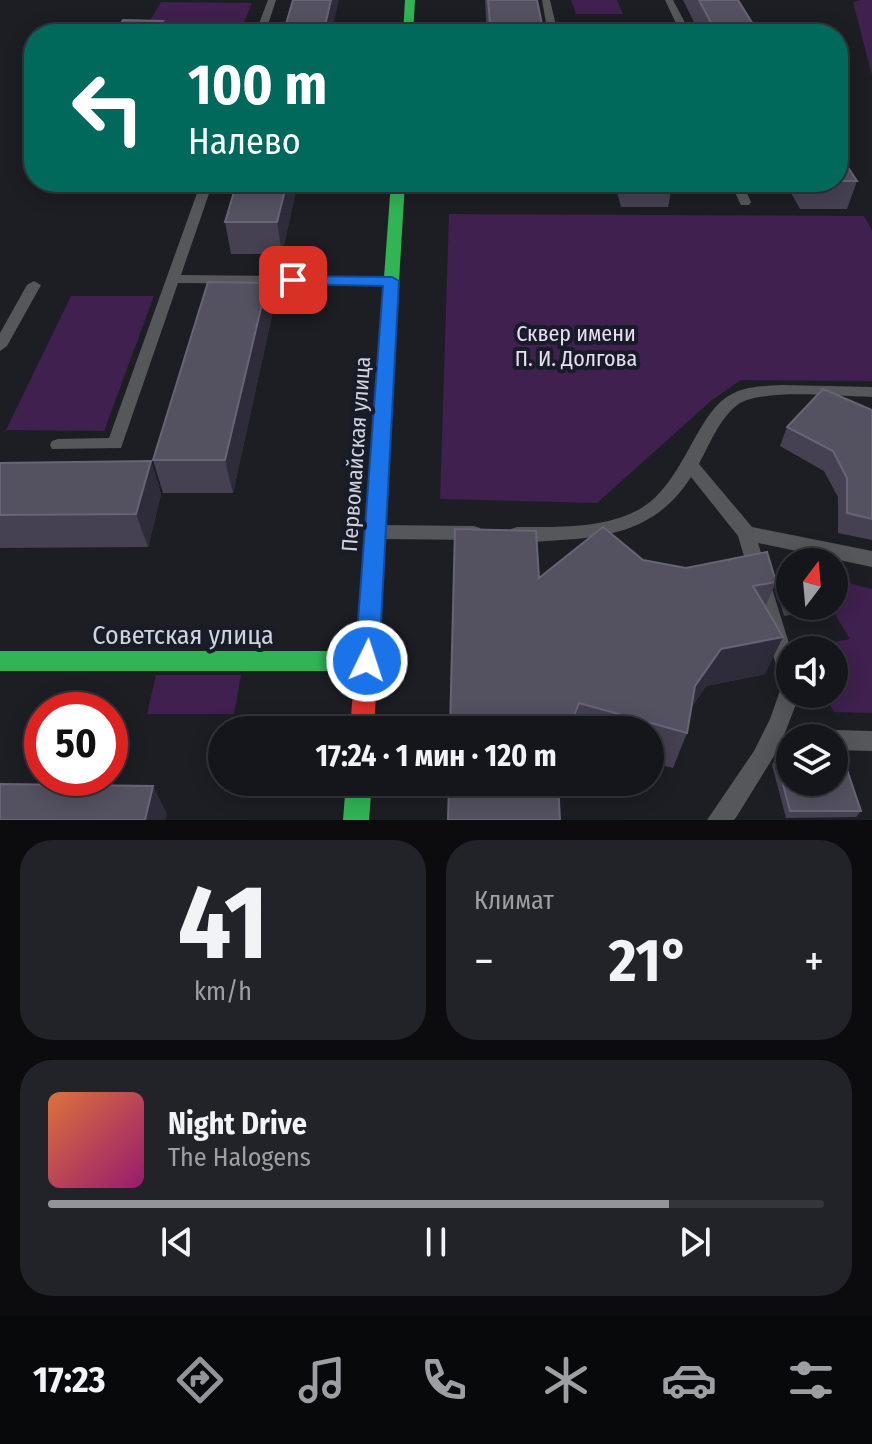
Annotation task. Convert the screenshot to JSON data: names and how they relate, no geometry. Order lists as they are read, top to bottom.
{
  "streets": {
    "main road": ["Первомайская улица", "Советская улица"]
  },
  "crossings": [
    ["Первомайская улица", "Советская улица"]
  ],
  "parks": ["Сквер имени П. И. Долгова"],
  "north": "top",
  "page": {
    "turn": ["100 m", "Налево"],
    "limit": "50",
    "trip": "17:24 · 1 мин · 120 m",
    "tile": [
      ["41", "km/h"],
      "Климат"
    ],
    "heat": ["−", "21°", "+"],
    "song": ["Night Drive", "The Halogens"],
    "tabs": "17:23"
  }
}
